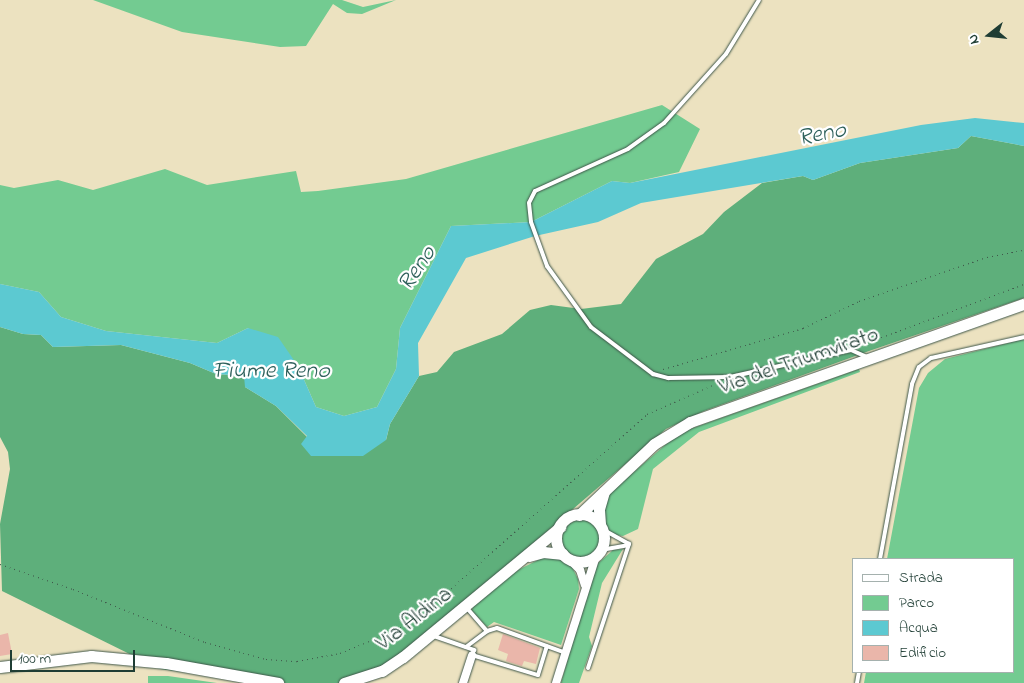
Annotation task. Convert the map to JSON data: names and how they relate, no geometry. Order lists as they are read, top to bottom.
{
  "streets": {
    "street": ["Via del Triumvirato", "Via Aldina"]
  },
  "crossings": [
    ["Via del Triumvirato", "Via Aldina"]
  ],
  "water": ["Reno", "Fiume Reno"],
  "legend": [
    "Strada",
    "Parco",
    "Acqua",
    "Edificio"
  ],
  "scale_bar": "100 m",
  "north": "left"
}
